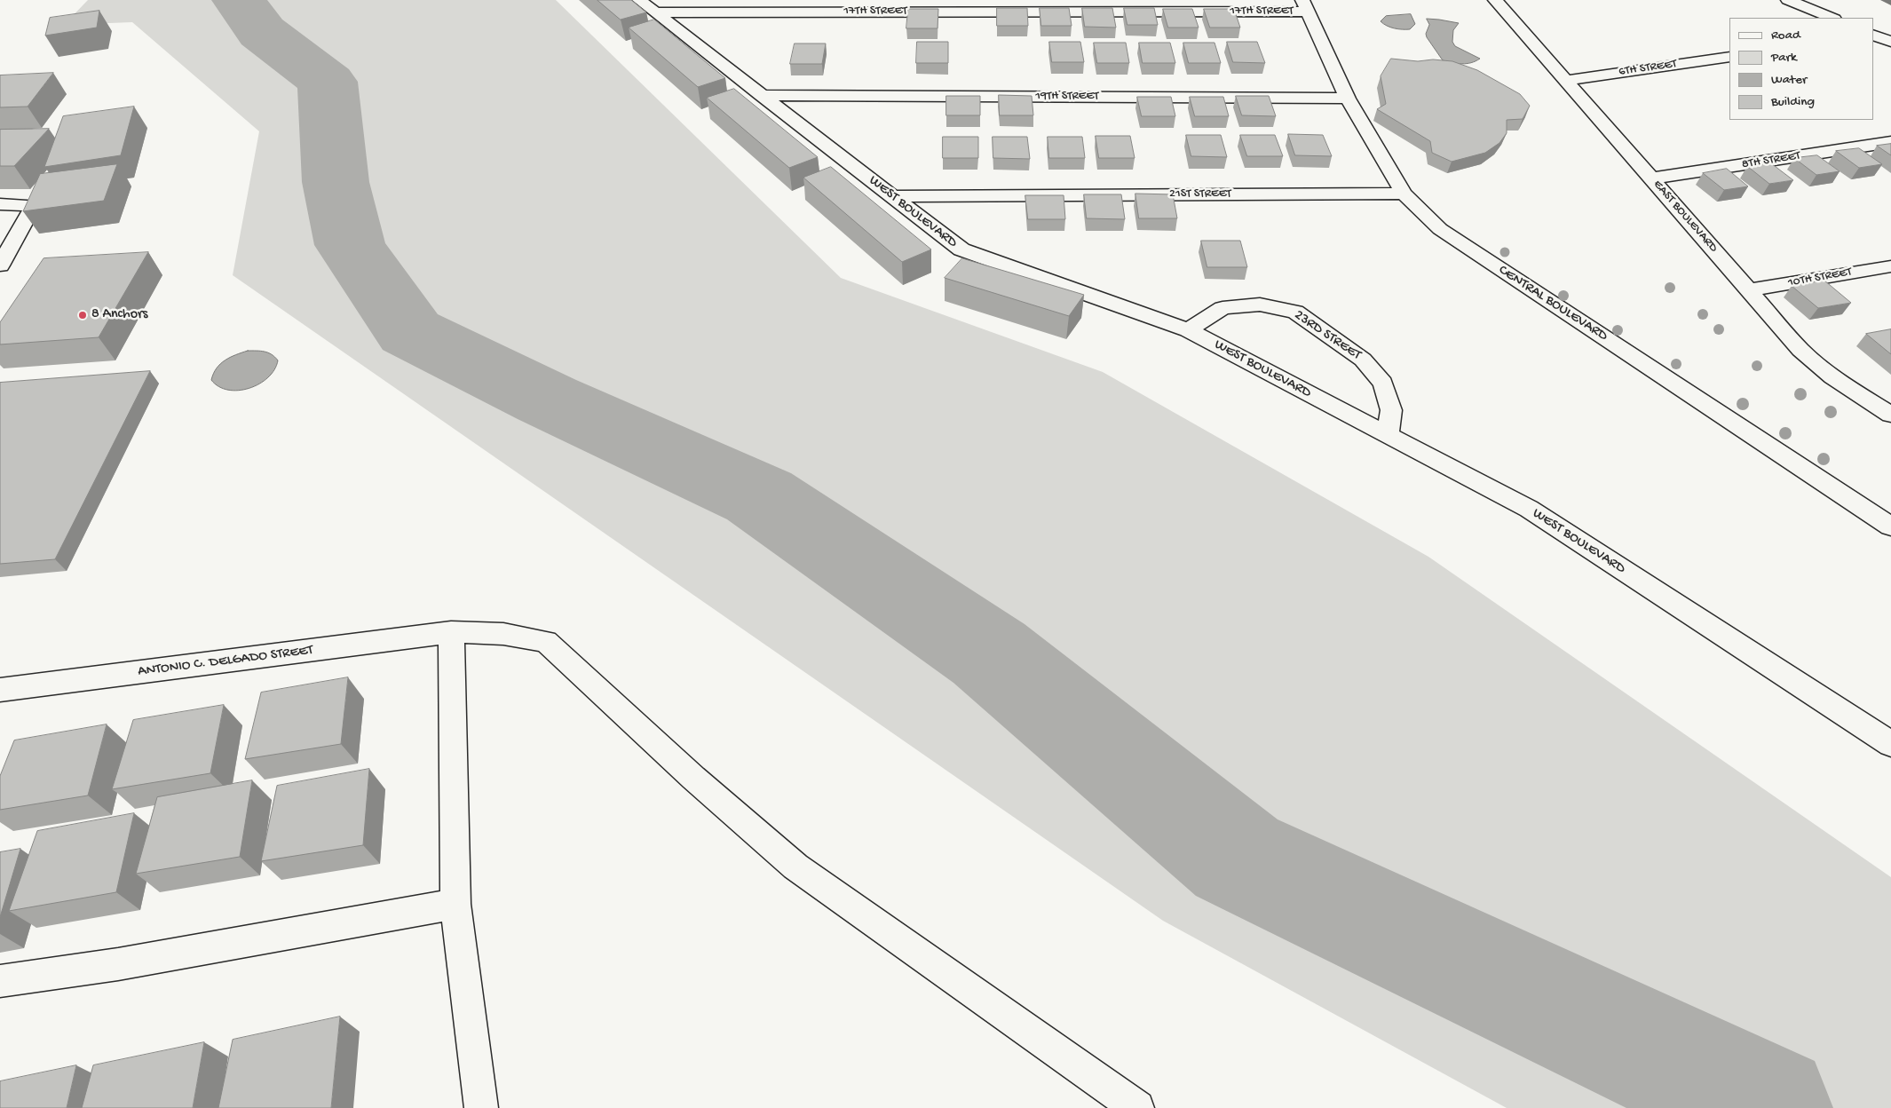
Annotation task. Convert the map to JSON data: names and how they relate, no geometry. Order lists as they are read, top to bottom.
{
  "streets": {
    "street": [
      "17TH STREET",
      "6TH STREET",
      "19TH STREET",
      "8TH STREET",
      "21ST STREET",
      "WEST BOULEVARD",
      "EAST BOULEVARD",
      "10TH STREET",
      "CENTRAL BOULEVARD",
      "23RD STREET",
      "ANTONIO C. DELGADO STREET"
    ]
  },
  "crossings": [
    ["17TH STREET", "WEST BOULEVARD"],
    ["17TH STREET", "CENTRAL BOULEVARD"],
    ["6TH STREET", "EAST BOULEVARD"],
    ["19TH STREET", "WEST BOULEVARD"],
    ["19TH STREET", "CENTRAL BOULEVARD"],
    ["8TH STREET", "EAST BOULEVARD"],
    ["21ST STREET", "WEST BOULEVARD"],
    ["21ST STREET", "CENTRAL BOULEVARD"],
    ["WEST BOULEVARD", "23RD STREET"],
    ["EAST BOULEVARD", "10TH STREET"]
  ],
  "places": ["8 Anchors"],
  "legend": [
    "Road",
    "Park",
    "Water",
    "Building"
  ]
}
